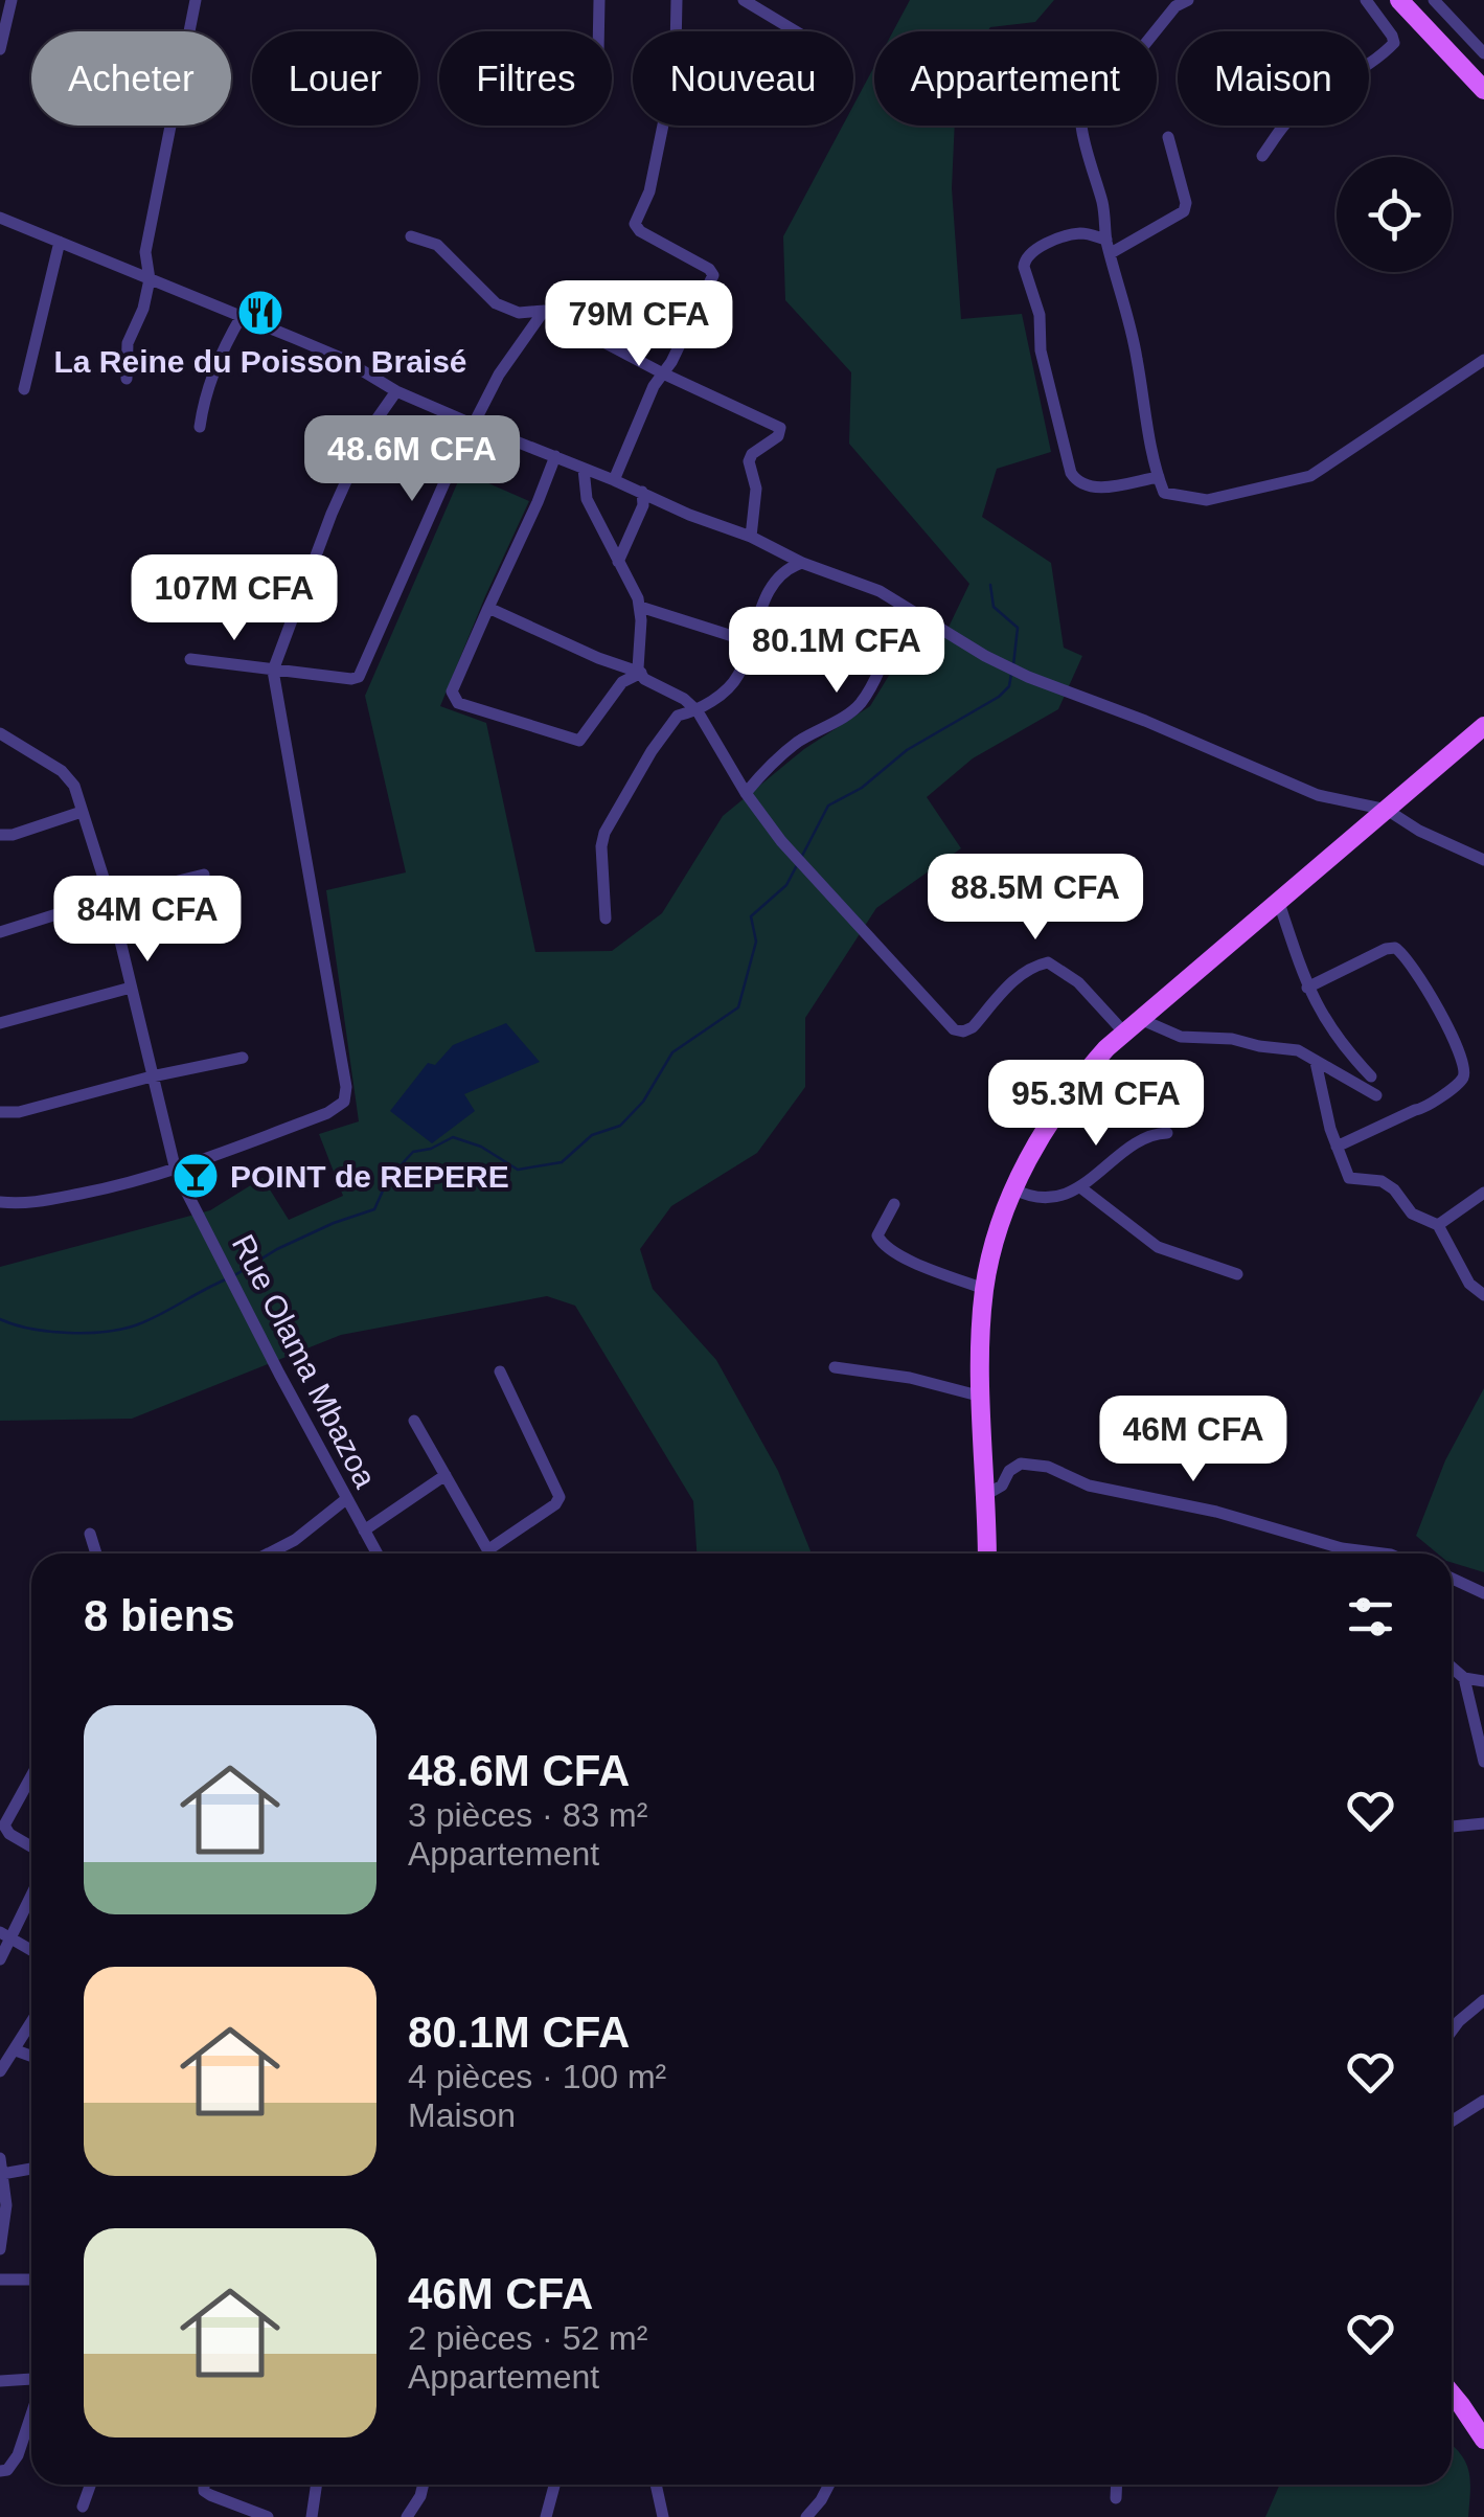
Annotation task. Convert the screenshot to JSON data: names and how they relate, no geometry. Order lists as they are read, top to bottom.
{
  "streets": {
    "street": ["Rue Olama Mbazoa"]
  },
  "places": {
    "restaurant": ["La Reine du Poisson Braisé"],
    "bar": ["POINT de REPERE"]
  },
  "page": {
    "chip": [
      "Acheter",
      "Louer",
      "Filtres",
      "Nouveau",
      "Appartement",
      "Maison"
    ],
    "price": [
      "79M CFA",
      "48.6M CFA",
      "107M CFA",
      "80.1M CFA",
      "88.5M CFA",
      "84M CFA",
      "95.3M CFA",
      "46M CFA"
    ],
    "heading": "8 biens",
    "list": [
      {
        "name": "48.6M CFA",
        "note": "3 pièces · 83 m² · Appartement"
      },
      {
        "name": "80.1M CFA",
        "note": "4 pièces · 100 m² · Maison"
      },
      {
        "name": "46M CFA",
        "note": "2 pièces · 52 m² · Appartement"
      }
    ]
  }
}
